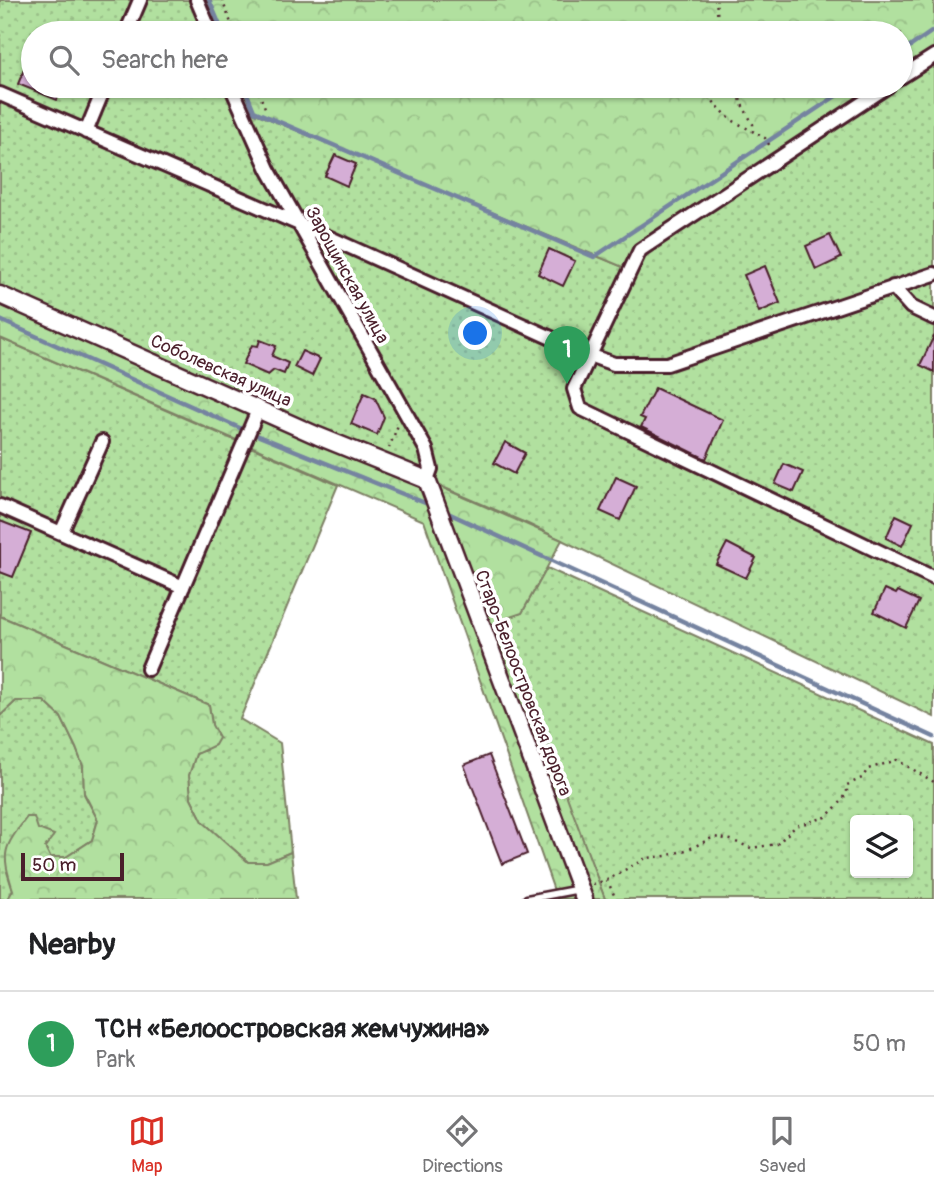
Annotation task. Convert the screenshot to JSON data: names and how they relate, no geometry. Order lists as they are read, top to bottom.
{
  "streets": {
    "street": ["Зарощинская улица", "Соболевская улица", "Старо-Белоостровская дорога"]
  },
  "crossings": [
    ["Зарощинская улица", "Соболевская улица"],
    ["Зарощинская улица", "Старо-Белоостровская дорога"],
    ["Соболевская улица", "Старо-Белоостровская дорога"]
  ],
  "scale_bar": "50 m",
  "page": {
    "search": "Search here",
    "pins": "1",
    "scale": "50 m",
    "heading": "Nearby",
    "list": [
      {
        "mark": "1",
        "name": "ТСН «Белоостровская жемчужина»",
        "note": "Park",
        "value": "50 m"
      }
    ],
    "nav": ["Map", "Directions", "Saved"]
  }
}
